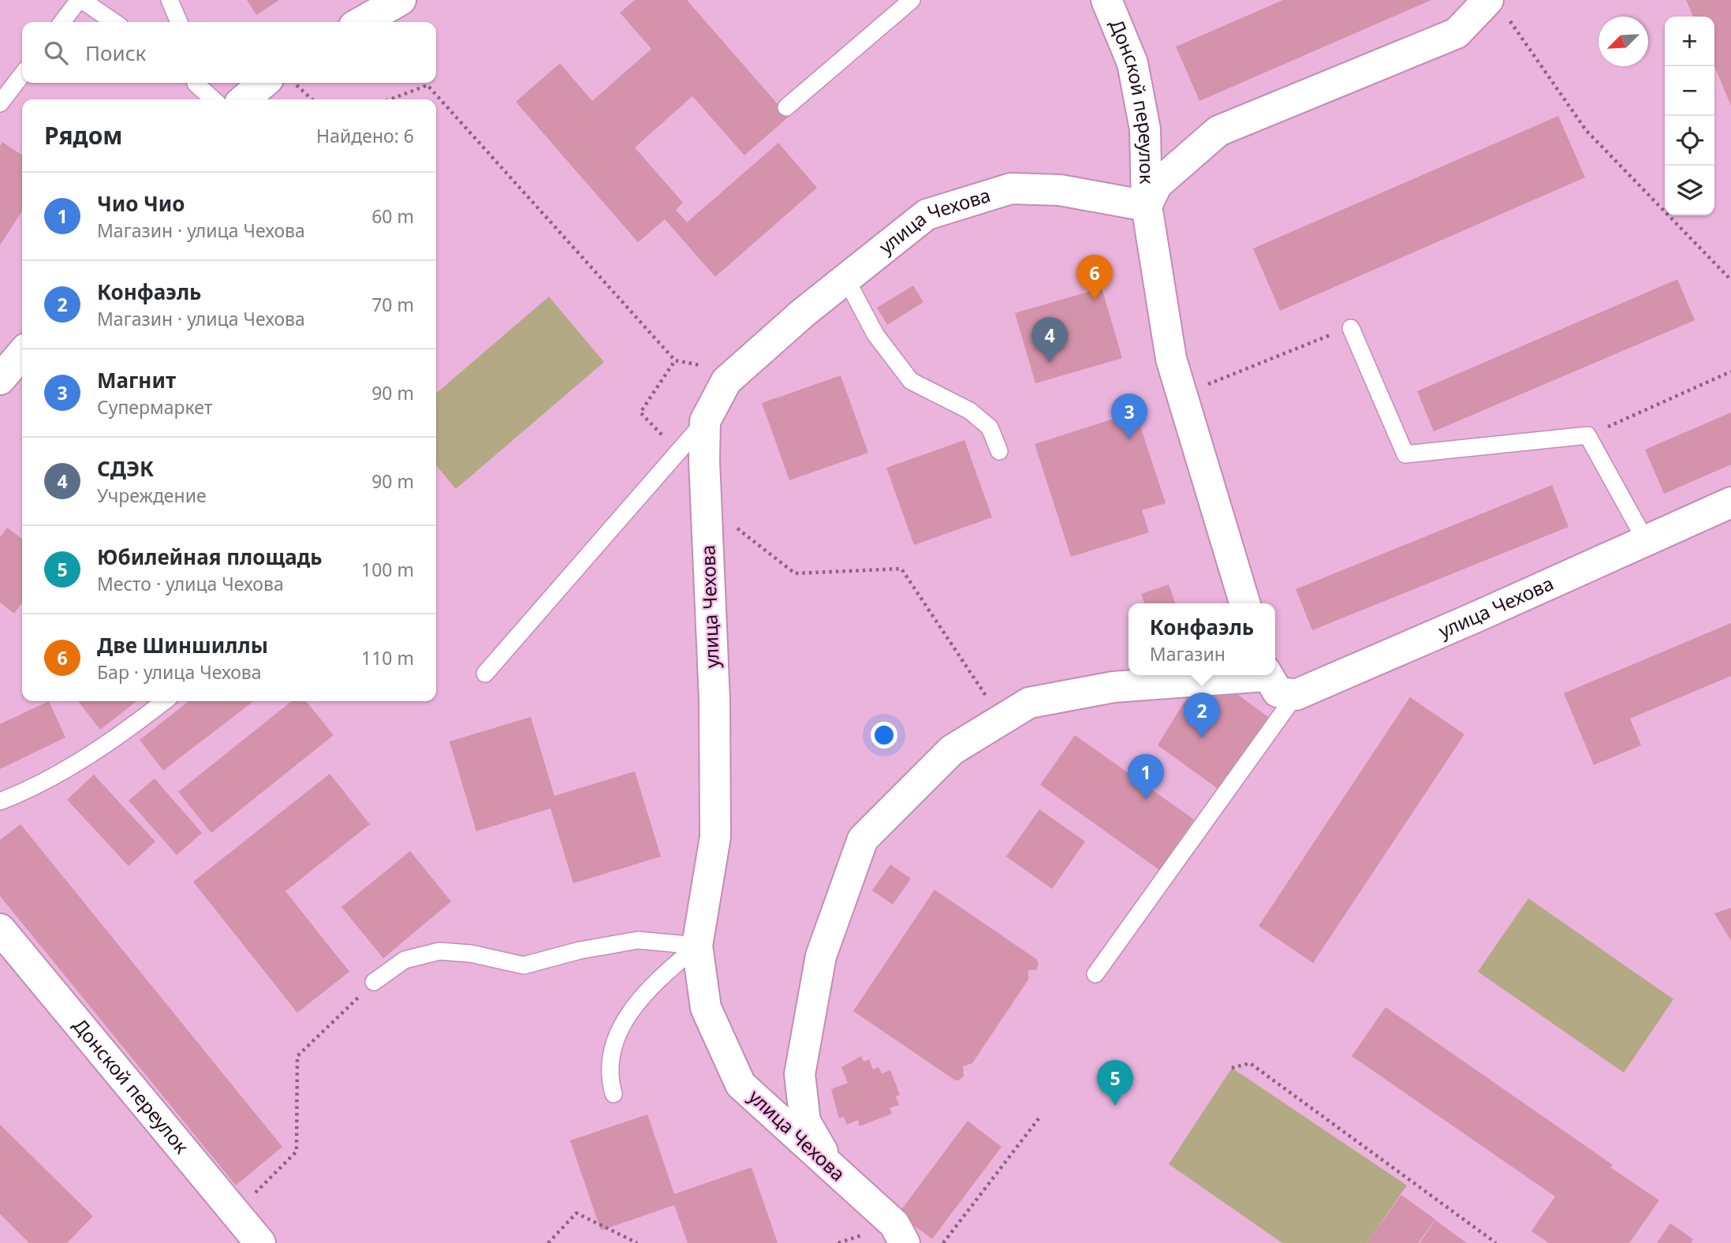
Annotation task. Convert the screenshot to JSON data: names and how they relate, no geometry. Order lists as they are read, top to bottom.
{
  "streets": {
    "street": ["Донской переулок", "улица Чехова"]
  },
  "crossings": [
    ["Донской переулок", "улица Чехова"]
  ],
  "north": "bottom left",
  "page": {
    "map_buttons": ["+", "−"],
    "search": "Поиск",
    "heading": ["Рядом", "Найдено: 6"],
    "list": [
      {
        "mark": "1",
        "name": "Чио Чио",
        "note": "Магазин · улица Чехова",
        "value": "60 m"
      },
      {
        "mark": "2",
        "name": "Конфаэль",
        "note": "Магазин · улица Чехова",
        "value": "70 m"
      },
      {
        "mark": "3",
        "name": "Магнит",
        "note": "Супермаркет",
        "value": "90 m"
      },
      {
        "mark": "4",
        "name": "СДЭК",
        "note": "Учреждение",
        "value": "90 m"
      },
      {
        "mark": "5",
        "name": "Юбилейная площадь",
        "note": "Место · улица Чехова",
        "value": "100 m"
      },
      {
        "mark": "6",
        "name": "Две Шиншиллы",
        "note": "Бар · улица Чехова",
        "value": "110 m"
      }
    ],
    "pins": [
      "6",
      "4",
      "3",
      "2",
      "1",
      "5"
    ],
    "popup": ["Конфаэль", "Магазин"]
  }
}
